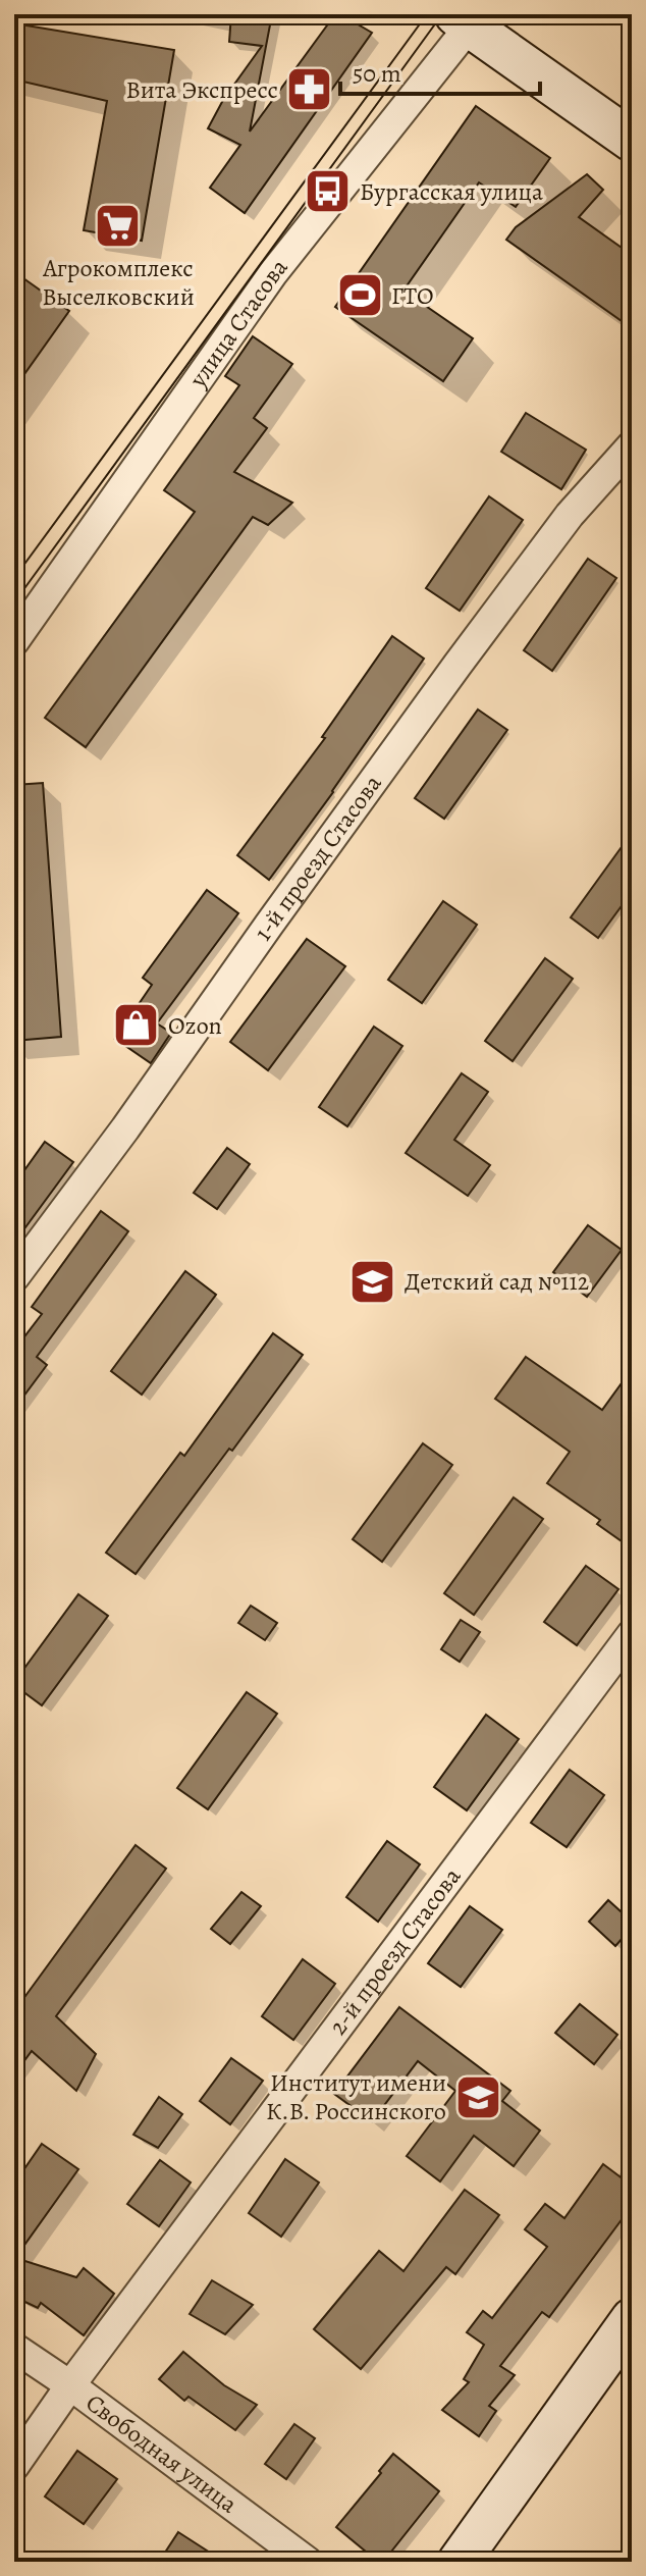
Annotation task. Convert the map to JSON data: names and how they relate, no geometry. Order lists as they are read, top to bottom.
{
  "streets": {
    "street": [
      "улица Стасова",
      "1-й проезд Стасова",
      "2-й проезд Стасова",
      "Свободная улица"
    ]
  },
  "crossings": [
    ["2-й проезд Стасова", "Свободная улица"]
  ],
  "places": {
    "pharmacy": ["Вита Экспресс"],
    "bus stop": ["Бургасская улица"],
    "supermarket": ["Агрокомплекс Выселковский"],
    "sports": ["ГТО"],
    "shop": ["Ozon"],
    "school or university": ["Детский сад №112", "Институт имени К.В. Россинского"]
  },
  "scale_bar": "50 m"
}
